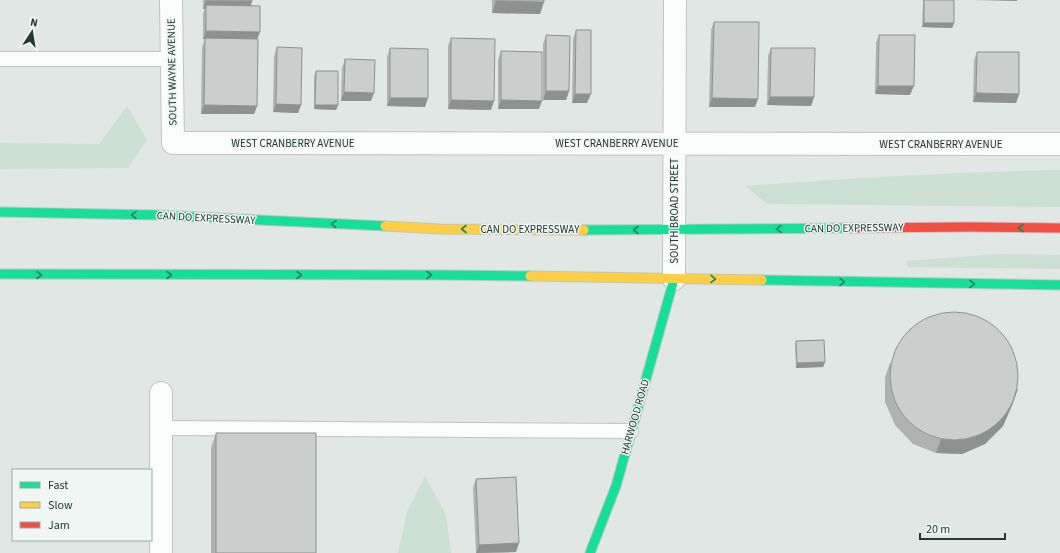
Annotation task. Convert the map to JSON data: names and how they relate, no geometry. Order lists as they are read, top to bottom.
{
  "streets": {
    "main road": ["CAN DO EXPRESSWAY", "HARWOOD ROAD"],
    "street": ["SOUTH WAYNE AVENUE", "WEST CRANBERRY AVENUE", "SOUTH BROAD STREET"]
  },
  "crossings": [
    ["SOUTH WAYNE AVENUE", "WEST CRANBERRY AVENUE"],
    ["WEST CRANBERRY AVENUE", "SOUTH BROAD STREET"],
    ["SOUTH BROAD STREET", "CAN DO EXPRESSWAY"],
    ["SOUTH BROAD STREET", "HARWOOD ROAD"]
  ],
  "legend": ["Fast", "Slow", "Jam"],
  "scale_bar": "20 m",
  "north": "top"
}
